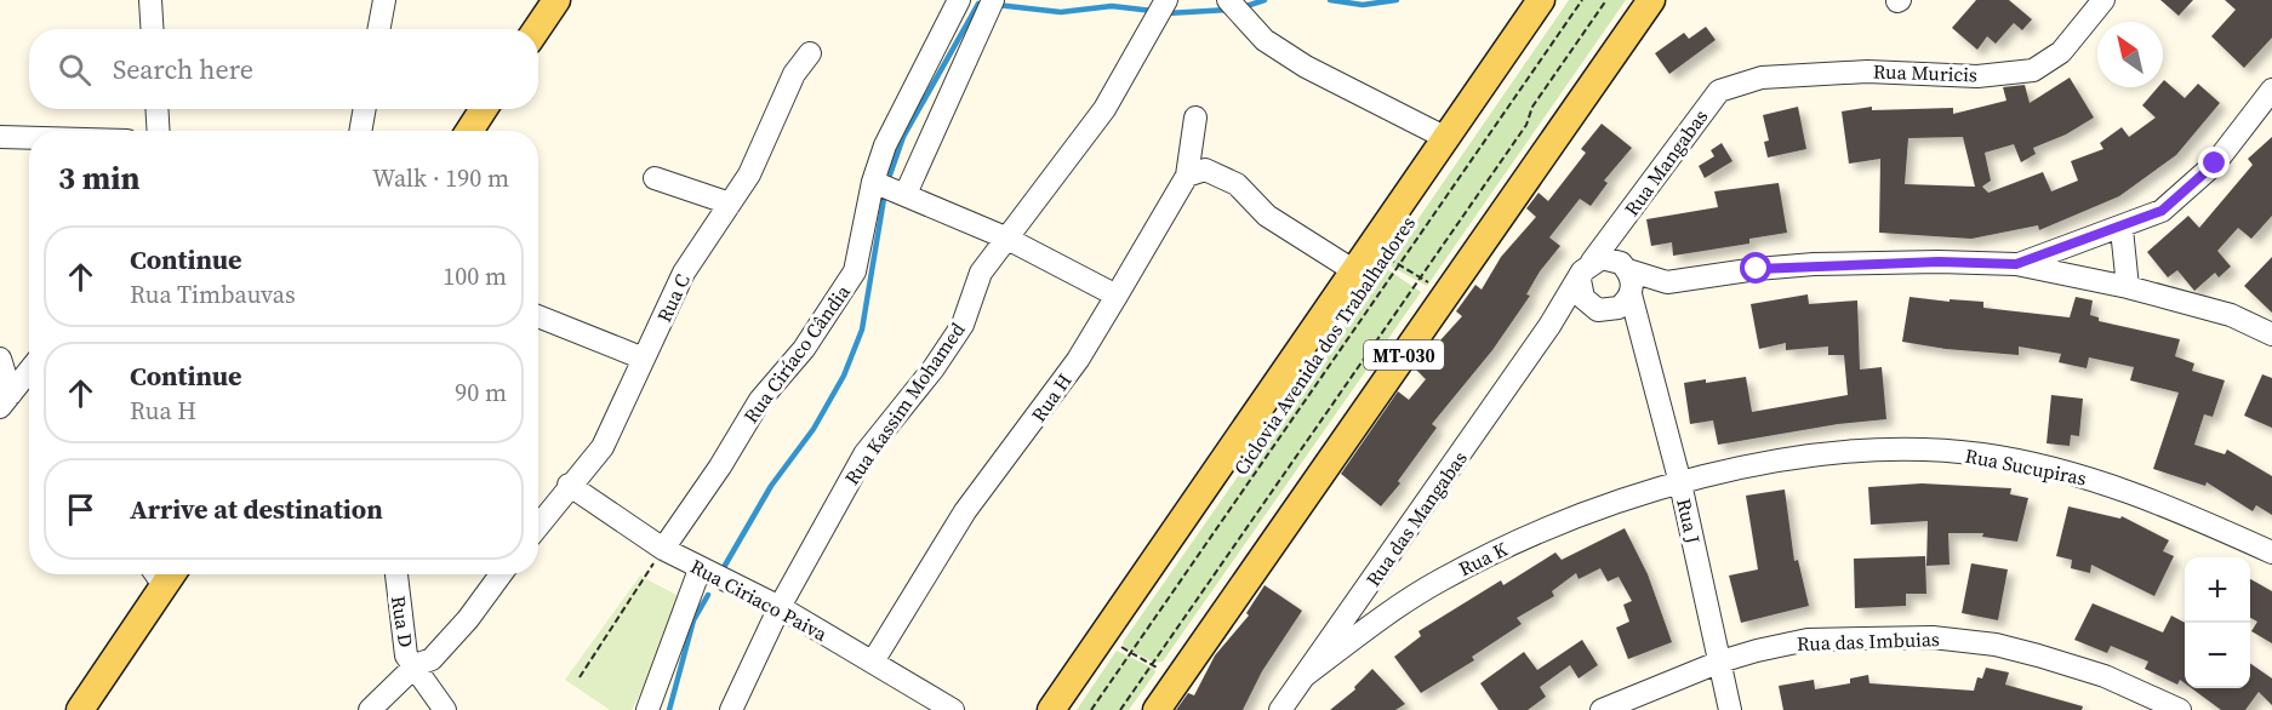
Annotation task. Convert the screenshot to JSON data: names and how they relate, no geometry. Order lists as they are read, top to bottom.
{
  "streets": {
    "main road": ["MT-030"],
    "street": [
      "Rua Muricis",
      "Rua Mangabas",
      "Rua C",
      "Rua Ciríaco Cândia",
      "Rua H",
      "Rua Kassim Mohamed",
      "Rua Sucupiras",
      "Rua das Mangabas",
      "Rua J",
      "Rua K",
      "Rua Ciriaco Paiva",
      "Rua D",
      "Rua das Imbuias"
    ],
    "path": ["Ciclovia Avenida dos Trabalhadores"]
  },
  "crossings": [
    ["Rua Muricis", "Rua Mangabas"],
    ["Rua Mangabas", "Rua das Mangabas"],
    ["Rua Mangabas", "Rua J"],
    ["Rua C", "Rua Ciriaco Paiva"],
    ["Rua Ciríaco Cândia", "Rua Ciriaco Paiva"],
    ["Rua H", "Rua Ciriaco Paiva"],
    ["Rua Kassim Mohamed", "Rua Ciriaco Paiva"],
    ["Rua Sucupiras", "Rua J"],
    ["Rua Sucupiras", "Rua K"],
    ["Rua das Mangabas", "Rua J"],
    ["Rua das Mangabas", "Rua K"],
    ["Rua J", "Rua K"],
    ["Rua J", "Rua das Imbuias"]
  ],
  "north": "top left",
  "page": {
    "search": "Search here",
    "heading": ["3 min", "Walk · 190 m"],
    "list": [
      ["Continue", "Rua Timbauvas", "100 m"],
      ["Continue", "Rua H", "90 m"],
      "Arrive at destination"
    ],
    "map_buttons": ["+", "−"]
  }
}
